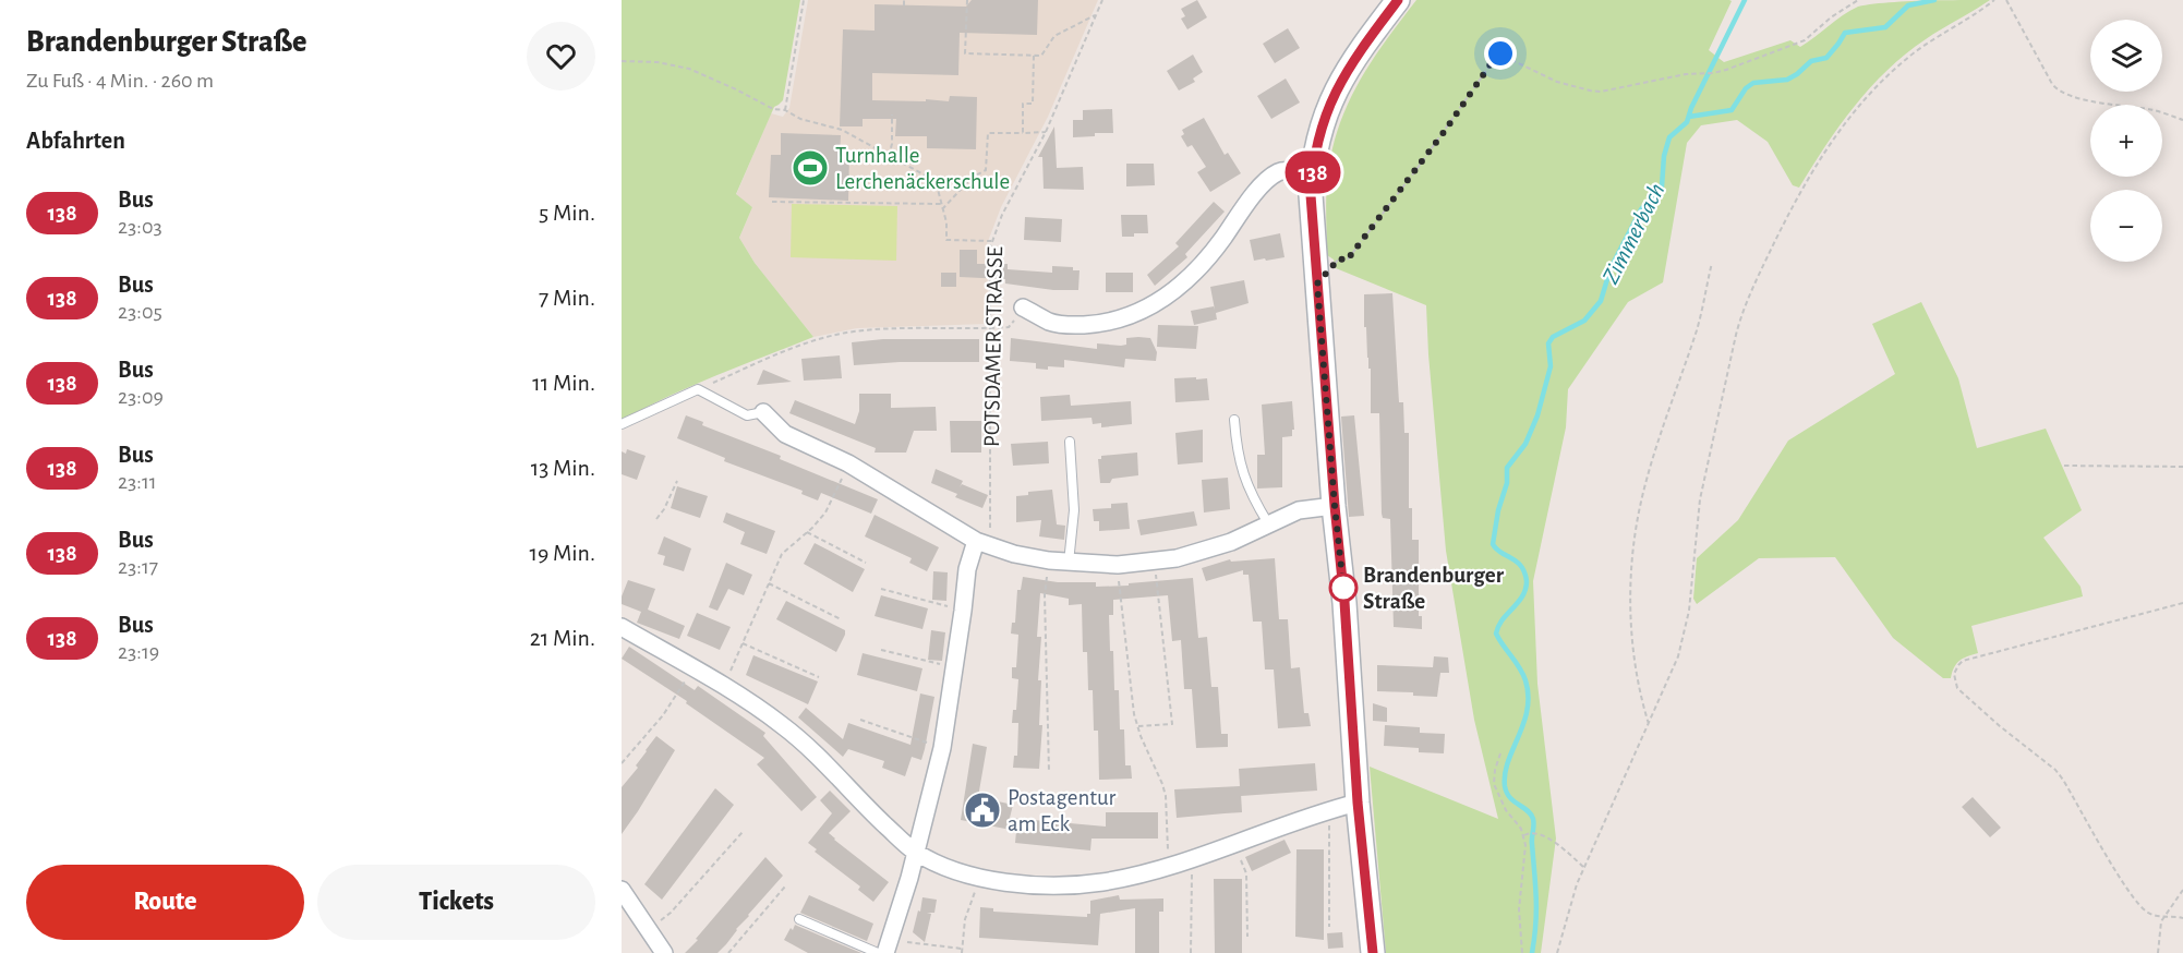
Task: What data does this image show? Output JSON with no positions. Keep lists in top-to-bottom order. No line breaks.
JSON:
{"streets":{"path":["POTSDAMER STRASSE"]},"water":["Zimmerbach"],"places":{"sports":["Turnhalle Lerchenäckerschule"],"other":["Brandenburger Straße"],"public building":["Postagentur am Eck"]},"lines":["bus line 138"],"page":{"heading":[["Brandenburger Straße","Zu Fuß · 4 Min. · 260 m"],"Abfahrten"],"on_map":"138","map_buttons":["+","−"],"list":[{"mark":"138","name":"Bus","note":"23:03","value":"5 Min."},{"mark":"138","name":"Bus","note":"23:05","value":"7 Min."},{"mark":"138","name":"Bus","note":"23:09","value":"11 Min."},{"mark":"138","name":"Bus","note":"23:11","value":"13 Min."},{"mark":"138","name":"Bus","note":"23:17","value":"19 Min."},{"mark":"138","name":"Bus","note":"23:19","value":"21 Min."}],"buttons":["Route","Tickets"]}}
